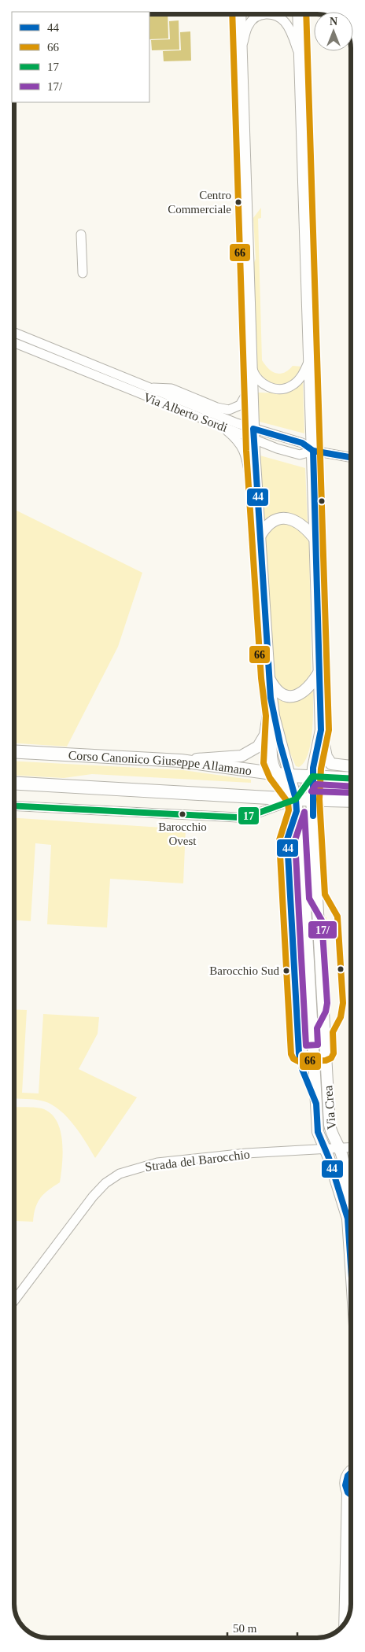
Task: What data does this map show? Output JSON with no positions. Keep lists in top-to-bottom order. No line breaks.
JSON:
{"streets":{"main road":["Corso Canonico Giuseppe Allamano"],"street":["Via Alberto Sordi","Via Crea","Strada del Barocchio"]},"crossings":[["Via Alberto Sordi","Via Crea"],["Corso Canonico Giuseppe Allamano","Via Crea"],["Via Crea","Strada del Barocchio"]],"places":["Centro Commerciale","Barocchio Ovest","Barocchio Sud"],"lines":["transit line 66","transit line 44","transit line 17","transit line 17/"],"legend":["44","66","17","17/"],"scale_bar":"50 m","north":"top"}
